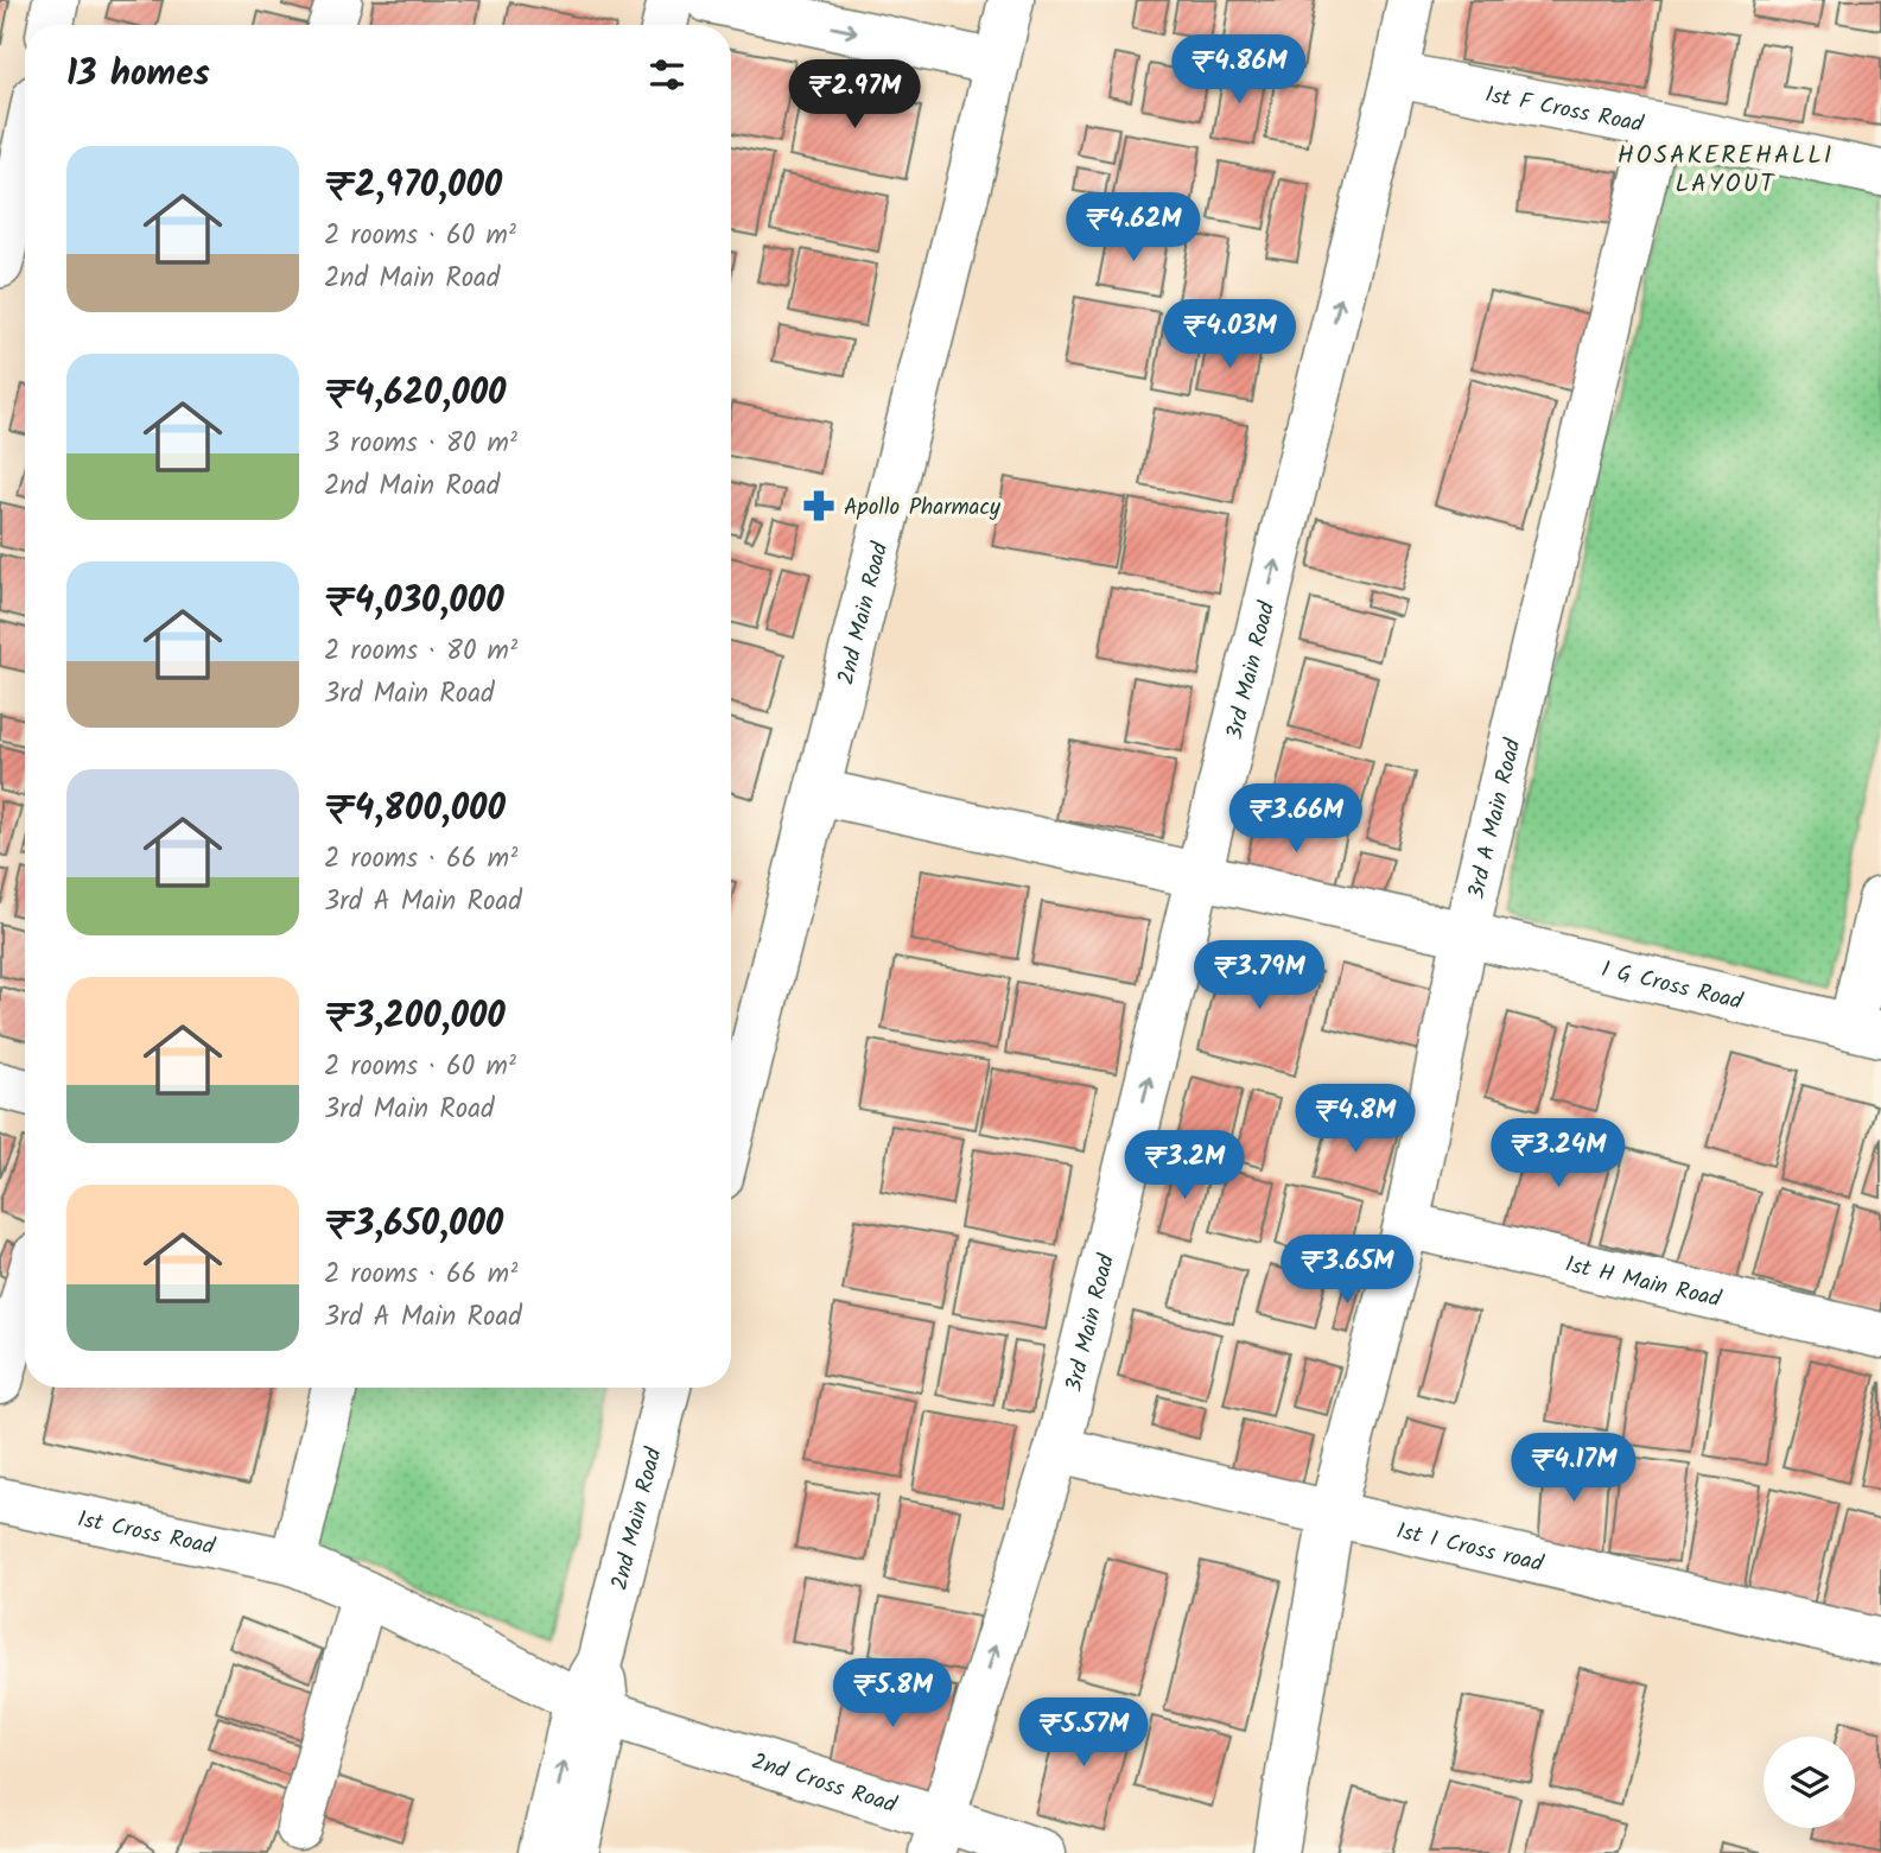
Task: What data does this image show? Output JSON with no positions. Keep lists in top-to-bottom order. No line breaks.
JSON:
{"streets":{"street":["1st F Cross Road","2nd Main Road","3rd Main Road","3rd A Main Road","1 G Cross Road","1st H Main Road","1st Cross Road","1st I Cross road","2nd Cross Road"]},"crossings":[["1st F Cross Road","3rd Main Road"],["1st F Cross Road","3rd A Main Road"],["2nd Main Road","1 G Cross Road"],["2nd Main Road","2nd Cross Road"],["3rd Main Road","1 G Cross Road"],["3rd Main Road","1st I Cross road"],["3rd Main Road","2nd Cross Road"],["3rd A Main Road","1 G Cross Road"],["3rd A Main Road","1st H Main Road"],["3rd A Main Road","1st I Cross road"],["1st Cross Road","2nd Cross Road"]],"one_way":["3rd Main Road"],"districts":["HOSAKEREHALLI LAYOUT"],"places":{"pharmacy":["Apollo Pharmacy"]},"page":{"heading":"13 homes","price":["₹4.86M","₹2.97M","₹4.62M","₹4.03M","₹3.66M","₹3.79M","₹4.8M","₹3.24M","₹3.2M","₹3.65M","₹4.17M","₹5.8M","₹5.57M"],"list":[{"name":"₹2,970,000","note":"2 rooms · 60 m² · 2nd Main Road"},{"name":"₹4,620,000","note":"3 rooms · 80 m² · 2nd Main Road"},{"name":"₹4,030,000","note":"2 rooms · 80 m² · 3rd Main Road"},{"name":"₹4,800,000","note":"2 rooms · 66 m² · 3rd A Main Road"},{"name":"₹3,200,000","note":"2 rooms · 60 m² · 3rd Main Road"},{"name":"₹3,650,000","note":"2 rooms · 66 m² · 3rd A Main Road"}]}}
